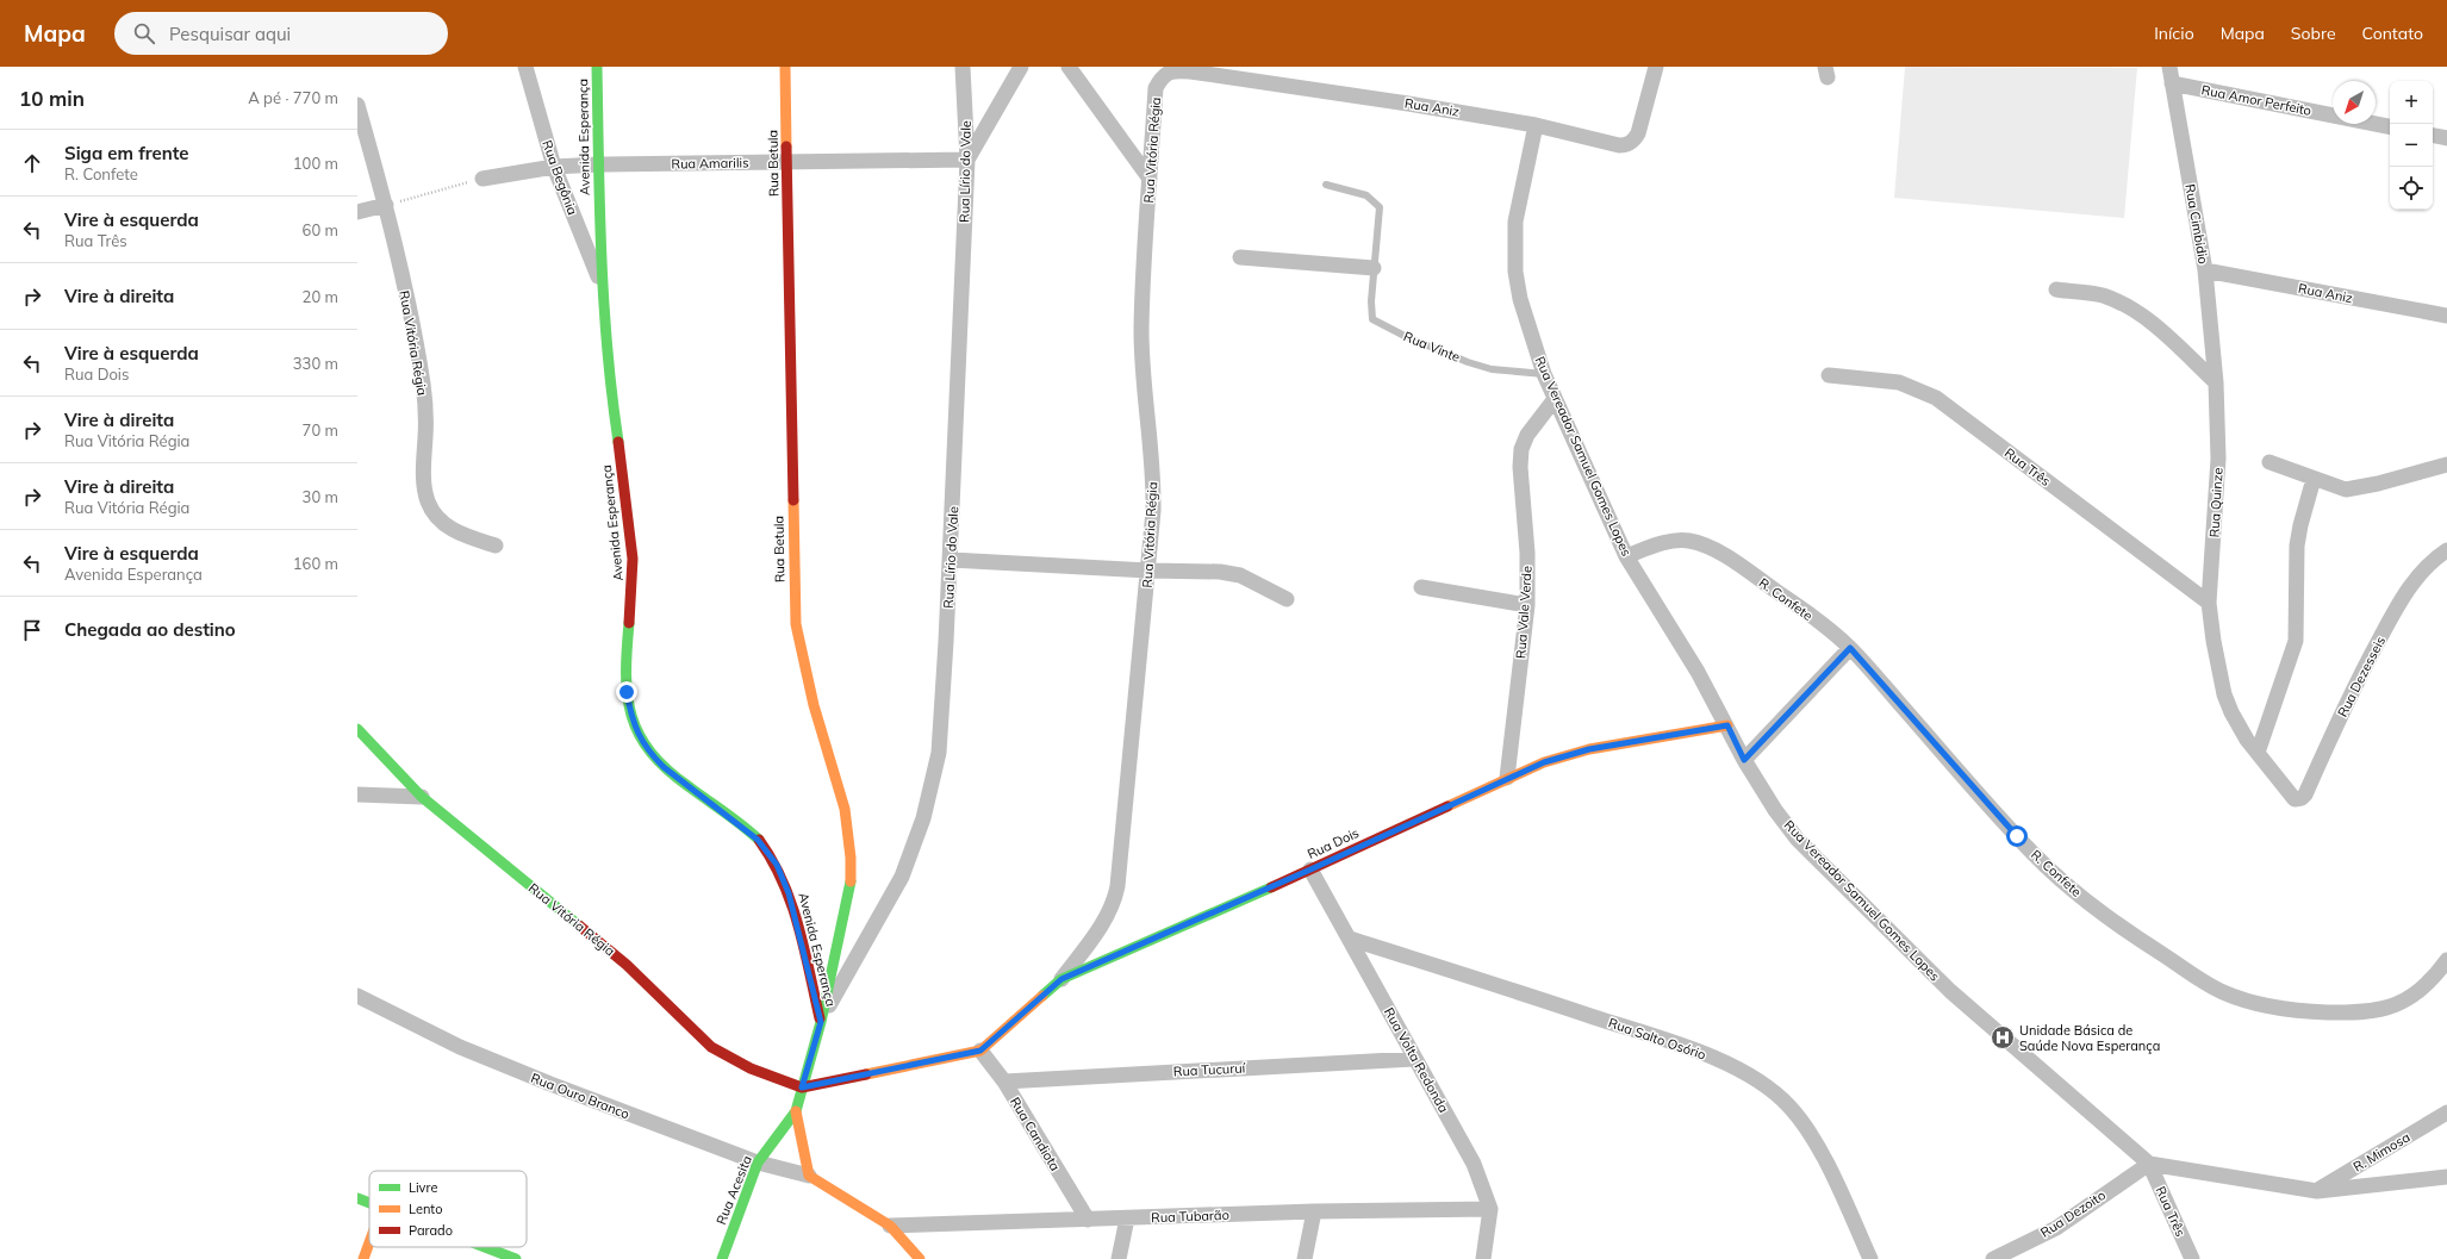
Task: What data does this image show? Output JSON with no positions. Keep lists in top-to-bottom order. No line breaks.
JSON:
{"streets":{"street":["Rua Amor Perfeito","Rua Aniz","Avenida Esperança","Rua Vitória Régia","Rua Amarilis","Rua Betula","Rua Lírio do Vale","Rua Begônia","Rua Cimbidio","Rua Vereador Samuel Gomes Lopes","Rua Três","Rua Quinze","R. Confete","Rua Vale Verde","Rua Dezesseis","Rua Dois","Rua Salto Osório","Rua Volta Redonda","Rua Tucuruí","Rua Ouro Branco","Rua Candiota","R. Mimosa","Rua Acesita","Rua Dezoito","Rua Tubarão"],"lane":["Rua Vinte"]},"crossings":[["Rua Amor Perfeito","Rua Cimbidio"],["Rua Aniz","Rua Vitória Régia"],["Rua Aniz","Rua Cimbidio"],["Rua Aniz","Rua Vereador Samuel Gomes Lopes"],["Avenida Esperança","Rua Amarilis"],["Avenida Esperança","Rua Betula"],["Avenida Esperança","Rua Lírio do Vale"],["Avenida Esperança","Rua Begônia"],["Rua Vitória Régia","Rua Dois"],["Rua Amarilis","Rua Betula"],["Rua Amarilis","Rua Lírio do Vale"],["Rua Amarilis","Rua Begônia"],["Rua Betula","Rua Lírio do Vale"],["Rua Cimbidio","Rua Quinze"],["Rua Vinte","Rua Vereador Samuel Gomes Lopes"],["Rua Vereador Samuel Gomes Lopes","Rua Três"],["Rua Vereador Samuel Gomes Lopes","R. Confete"],["Rua Vereador Samuel Gomes Lopes","Rua Vale Verde"],["Rua Vereador Samuel Gomes Lopes","Rua Dois"],["Rua Vereador Samuel Gomes Lopes","Rua Dezoito"],["Rua Três","Rua Quinze"],["Rua Três","Rua Dezoito"],["Rua Quinze","Rua Dezesseis"],["Rua Vale Verde","Rua Dois"],["Rua Dois","Rua Volta Redonda"],["Rua Dois","Rua Candiota"],["Rua Salto Osório","Rua Volta Redonda"],["Rua Volta Redonda","Rua Tucuruí"],["Rua Volta Redonda","Rua Tubarão"],["Rua Tucuruí","Rua Candiota"],["Rua Ouro Branco","Rua Acesita"],["Rua Ouro Branco","Rua Tubarão"],["Rua Candiota","Rua Tubarão"]],"places":{"hospital":["Unidade Básica de Saúde Nova Esperança"]},"legend":["Livre","Lento","Parado"],"north":"bottom left","page":{"header":"Mapa","search":"Pesquisar aqui","nav":["Início","Mapa","Sobre","Contato"],"heading":["10 min","A pé · 770 m"],"map_buttons":["+","−"],"list":[["Siga em frente","R. Confete","100 m"],["Vire à esquerda","Rua Três","60 m"],["Vire à direita","20 m"],["Vire à esquerda","Rua Dois","330 m"],["Vire à direita","Rua Vitória Régia","70 m"],["Vire à direita","Rua Vitória Régia","30 m"],["Vire à esquerda","Avenida Esperança","160 m"],"Chegada ao destino"]}}
